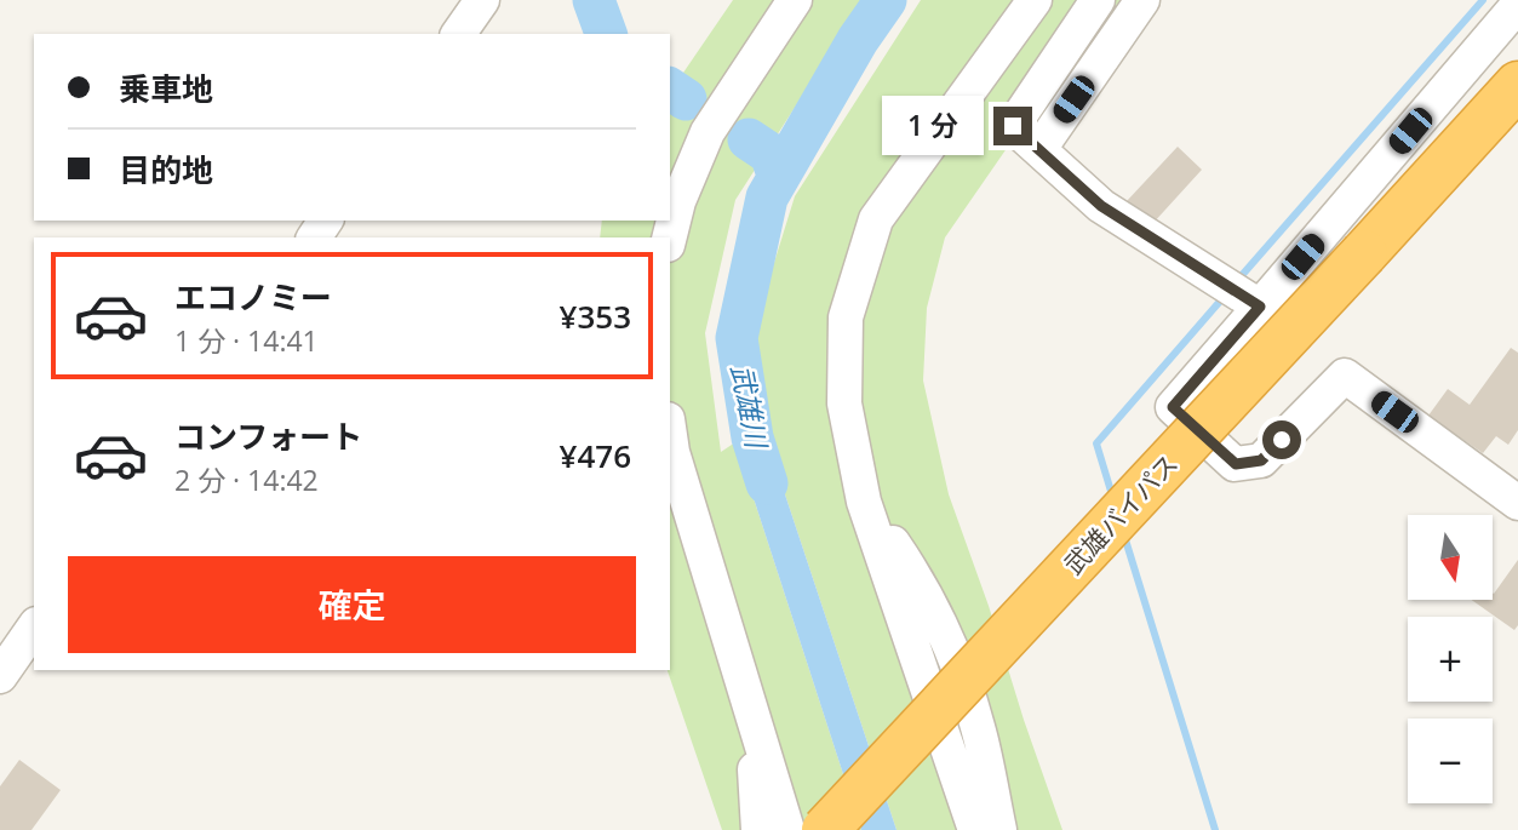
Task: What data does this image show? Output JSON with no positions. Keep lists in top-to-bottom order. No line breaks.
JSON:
{"streets":{"highway":["武雄バイパス"]},"water":["武雄川"],"north":"bottom","page":{"banner":["乗車地","目的地"],"bubble":"1 分","list":[{"name":"エコノミー","note":"1 分 · 14:41","value":"¥353"},{"name":"コンフォート","note":"2 分 · 14:42","value":"¥476"}],"map_buttons":["+","−"],"buttons":"確定"}}
